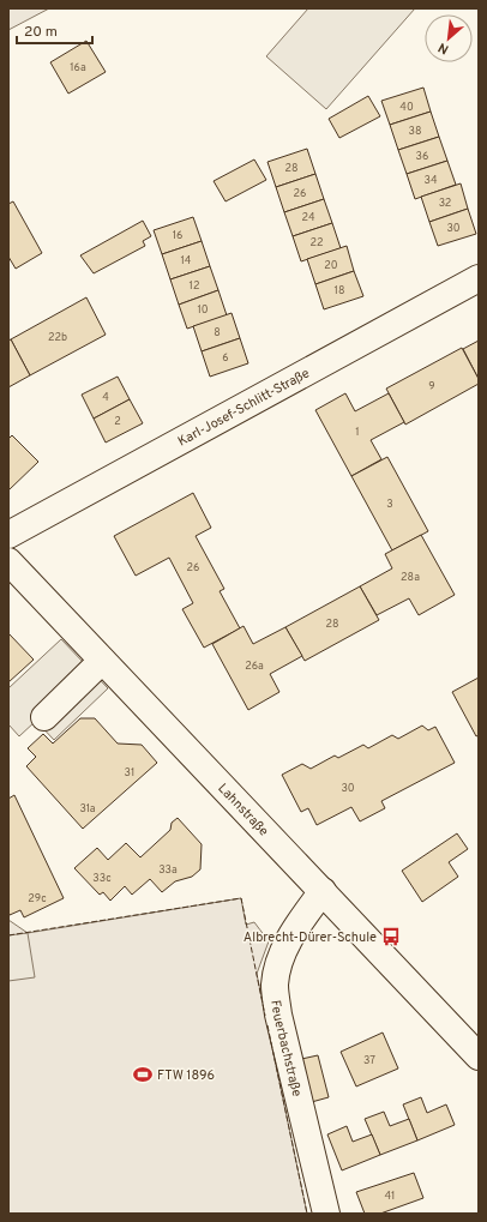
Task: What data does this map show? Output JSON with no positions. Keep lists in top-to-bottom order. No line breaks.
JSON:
{"streets":{"street":["Karl-Josef-Schlitt-Straße","Lahnstraße","Feuerbachstraße"]},"crossings":[["Lahnstraße","Feuerbachstraße"]],"places":{"bus stop":["Albrecht-Dürer-Schule"],"sports":["FTW 1896"]},"house_numbers":["16a","40","38","36","28","34","26","32","24","30","16","22","14","20","12","18","10","8","22b","6","9","4","2","1","3","26","28a","28","26a","31","30","31a","33a","33c","29c","37","41"],"scale_bar":"20 m","north":"bottom left"}
